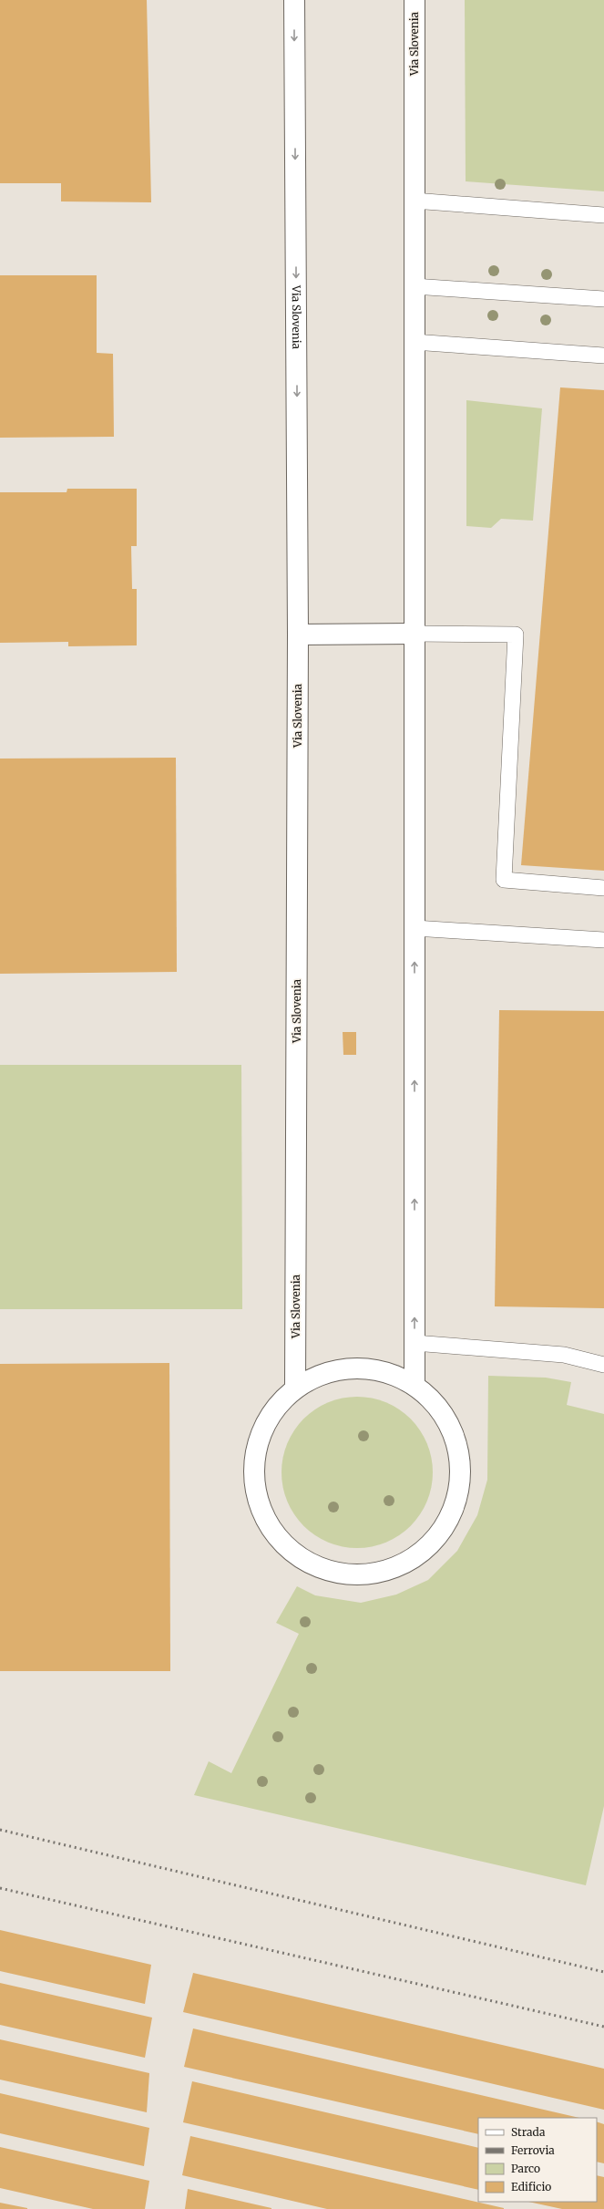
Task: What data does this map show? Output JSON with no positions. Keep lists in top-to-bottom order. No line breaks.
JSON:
{"streets":{"street":["Via Slovenia"]},"legend":["Strada","Ferrovia","Parco","Edificio"]}
